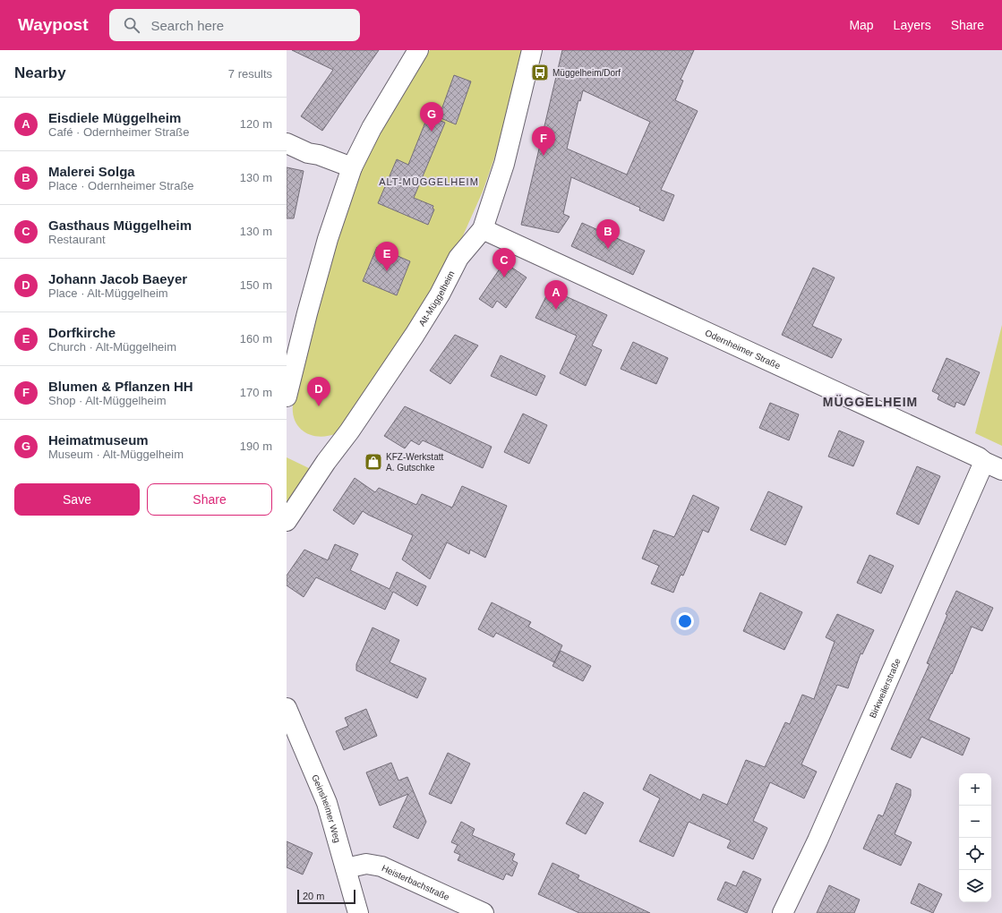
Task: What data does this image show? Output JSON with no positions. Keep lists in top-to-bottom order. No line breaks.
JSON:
{"streets":{"street":["Alt-Müggelheim","Odernheimer Straße","Birkweilerstraße","Geinsheimer Weg","Heisterbachstraße"]},"crossings":[["Alt-Müggelheim","Odernheimer Straße"],["Odernheimer Straße","Birkweilerstraße"],["Geinsheimer Weg","Heisterbachstraße"]],"districts":["ALT-MÜGGELHEIM","MÜGGELHEIM"],"places":{"bus stop":["Müggelheim/Dorf"],"shop":["KFZ-Werkstatt A. Gutschke"]},"scale_bar":"20 m","page":{"header":"Waypost","search":"Search here","nav":["Map","Layers","Share"],"heading":["Nearby","7 results"],"list":[{"mark":"A","name":"Eisdiele Müggelheim","note":"Café · Odernheimer Straße","value":"120 m"},{"mark":"B","name":"Malerei Solga","note":"Place · Odernheimer Straße","value":"130 m"},{"mark":"C","name":"Gasthaus Müggelheim","note":"Restaurant","value":"130 m"},{"mark":"D","name":"Johann Jacob Baeyer","note":"Place · Alt-Müggelheim","value":"150 m"},{"mark":"E","name":"Dorfkirche","note":"Church · Alt-Müggelheim","value":"160 m"},{"mark":"F","name":"Blumen & Pflanzen HH","note":"Shop · Alt-Müggelheim","value":"170 m"},{"mark":"G","name":"Heimatmuseum","note":"Museum · Alt-Müggelheim","value":"190 m"}],"pins":["G","F","B","E","C","A","D"],"buttons":["Save","Share"],"map_buttons":["+","−"],"scale":"20 m"}}
